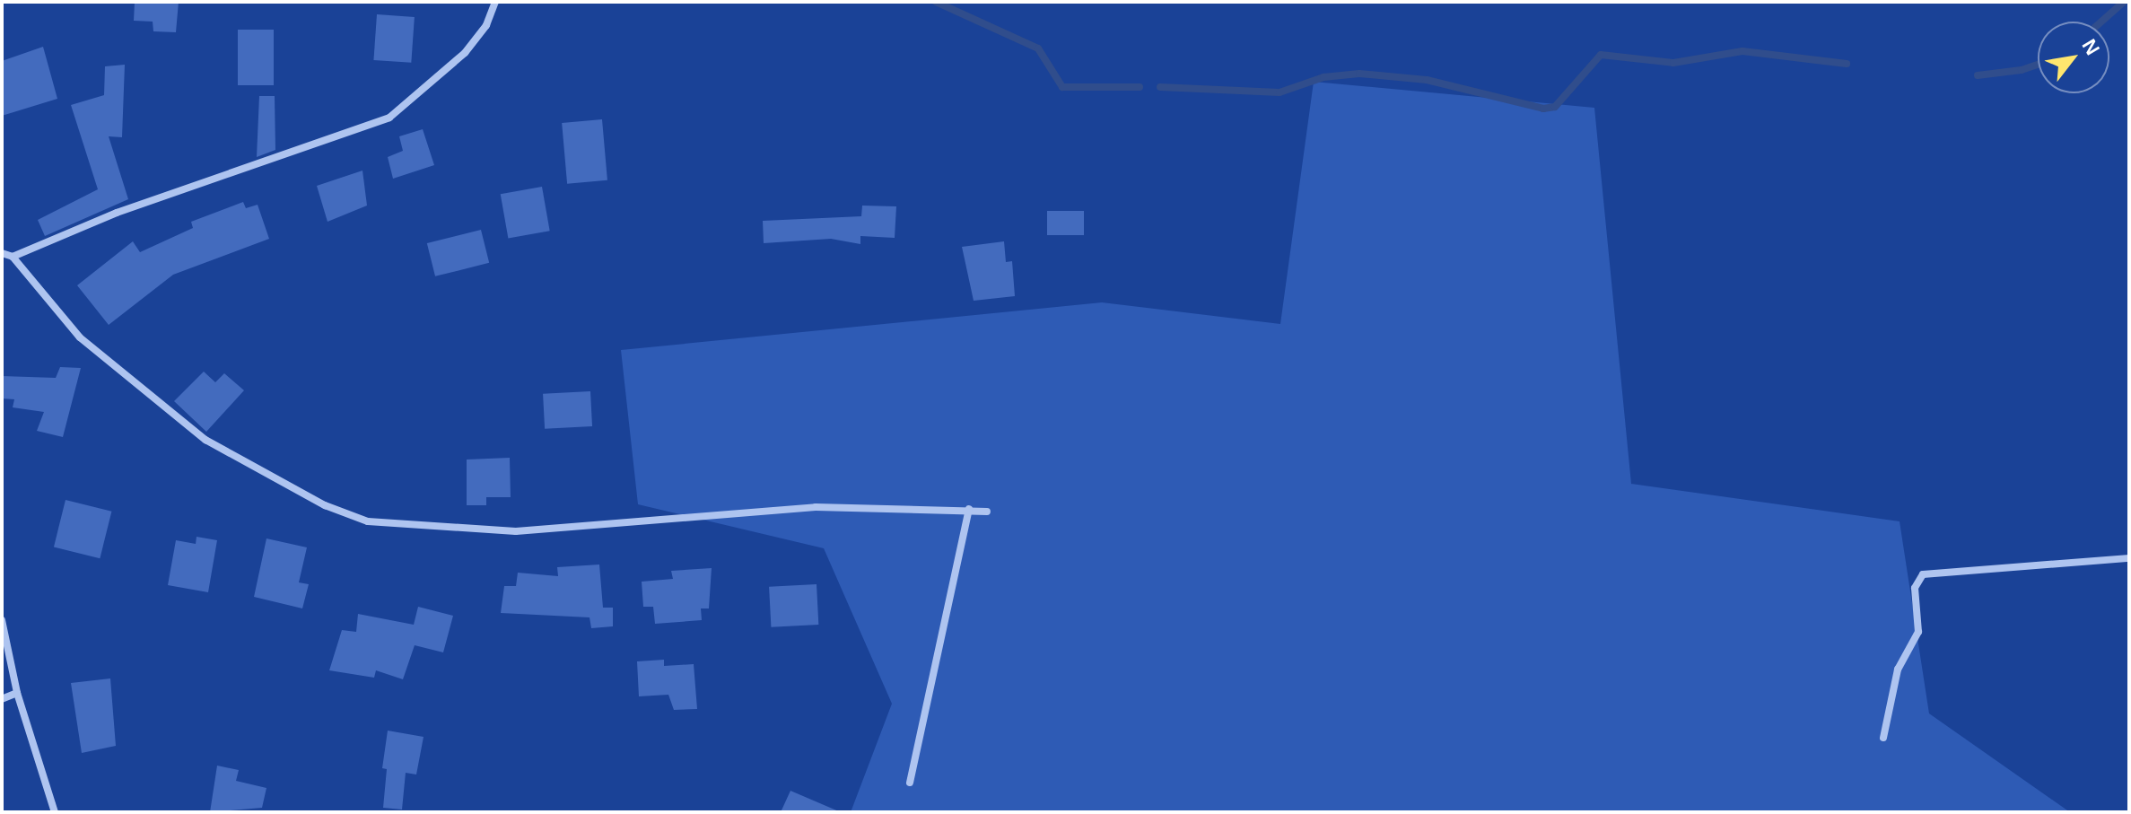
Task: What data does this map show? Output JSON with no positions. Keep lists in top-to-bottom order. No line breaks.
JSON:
{"north":"top right"}
